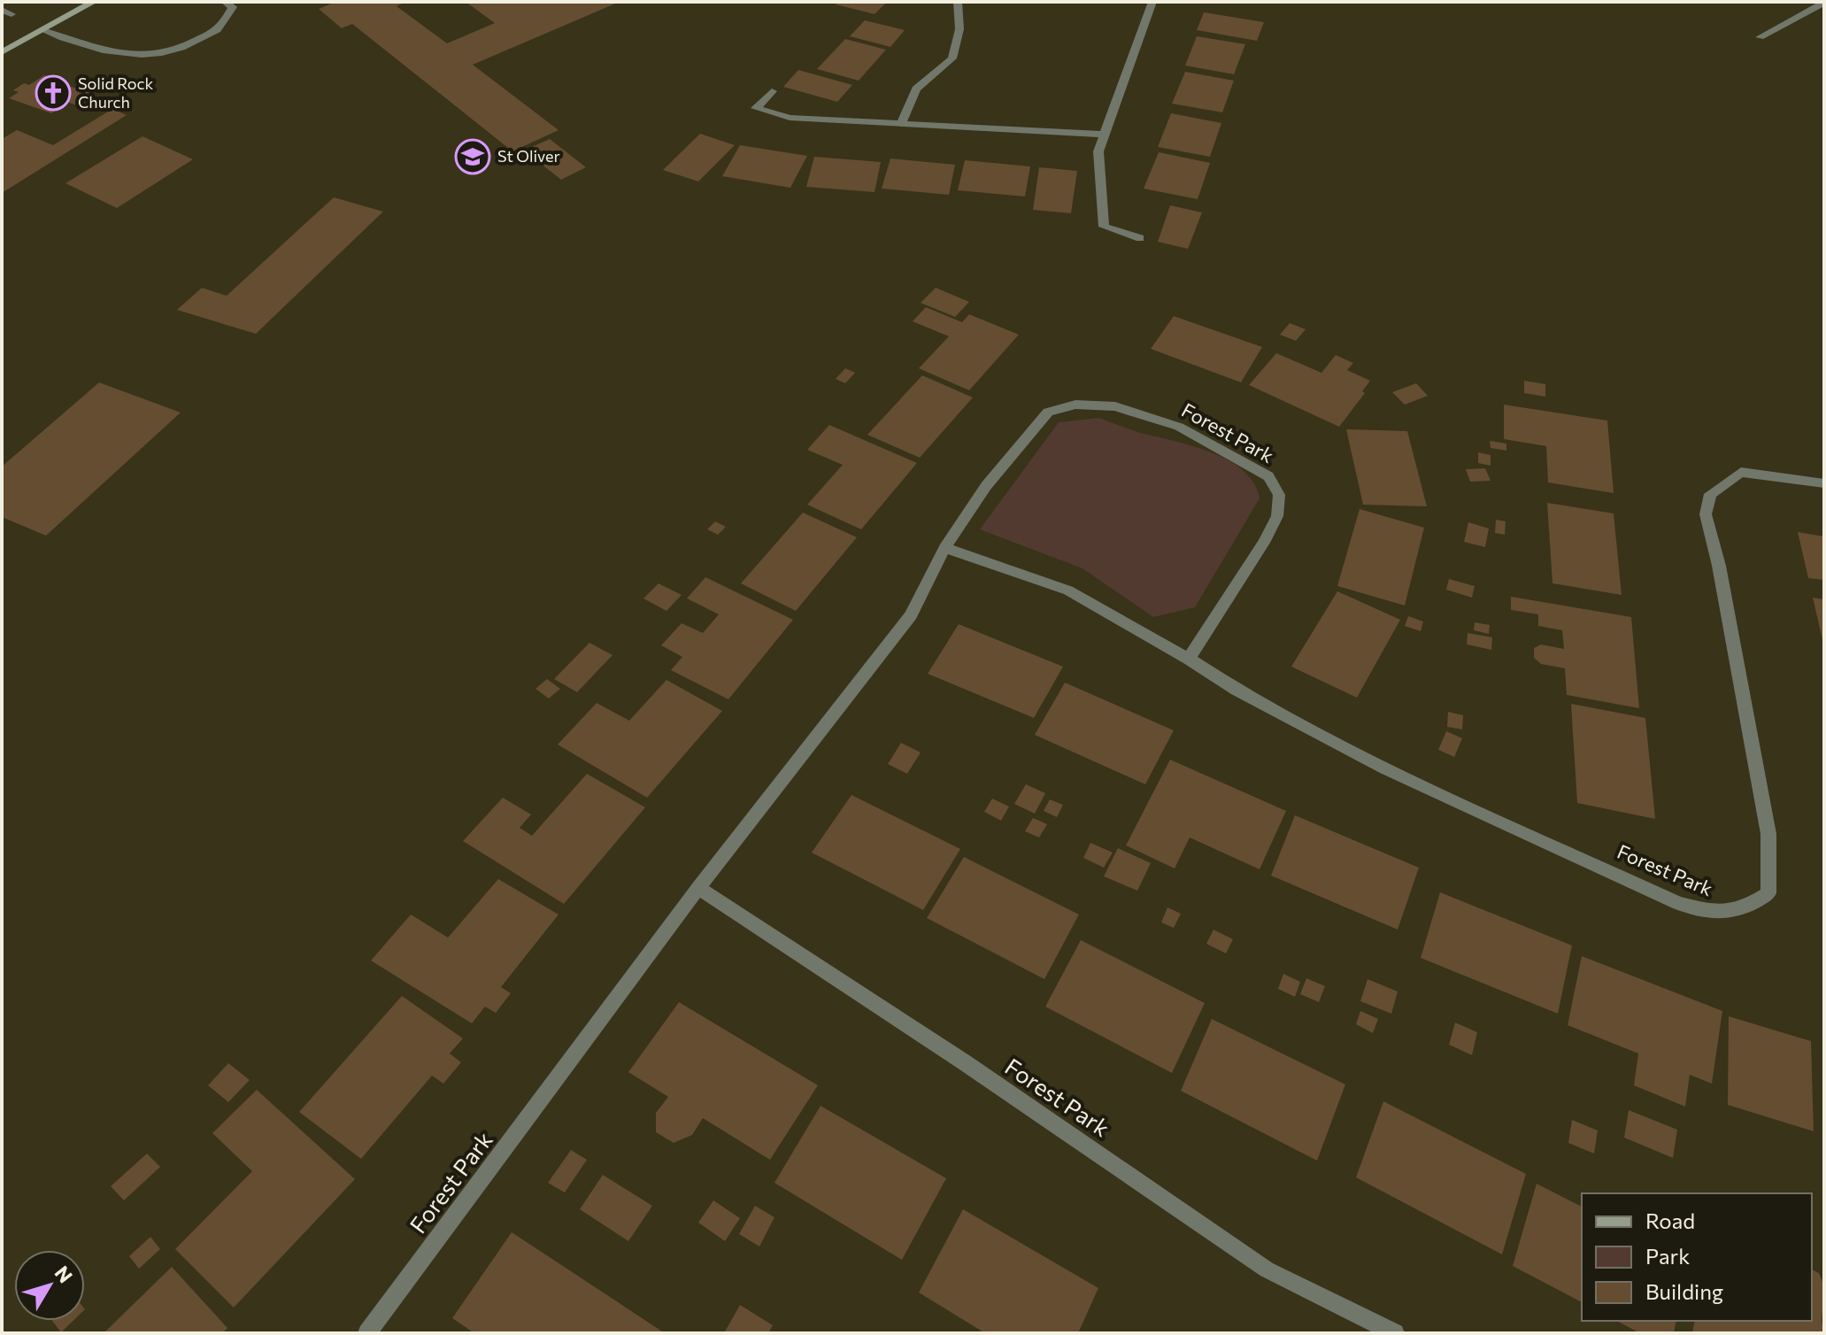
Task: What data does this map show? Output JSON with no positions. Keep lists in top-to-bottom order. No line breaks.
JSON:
{"streets":{"street":["Forest Park"]},"places":{"church":["Solid Rock Church"],"school or university":["St Oliver"]},"legend":["Road","Park","Building"],"north":"top right"}
